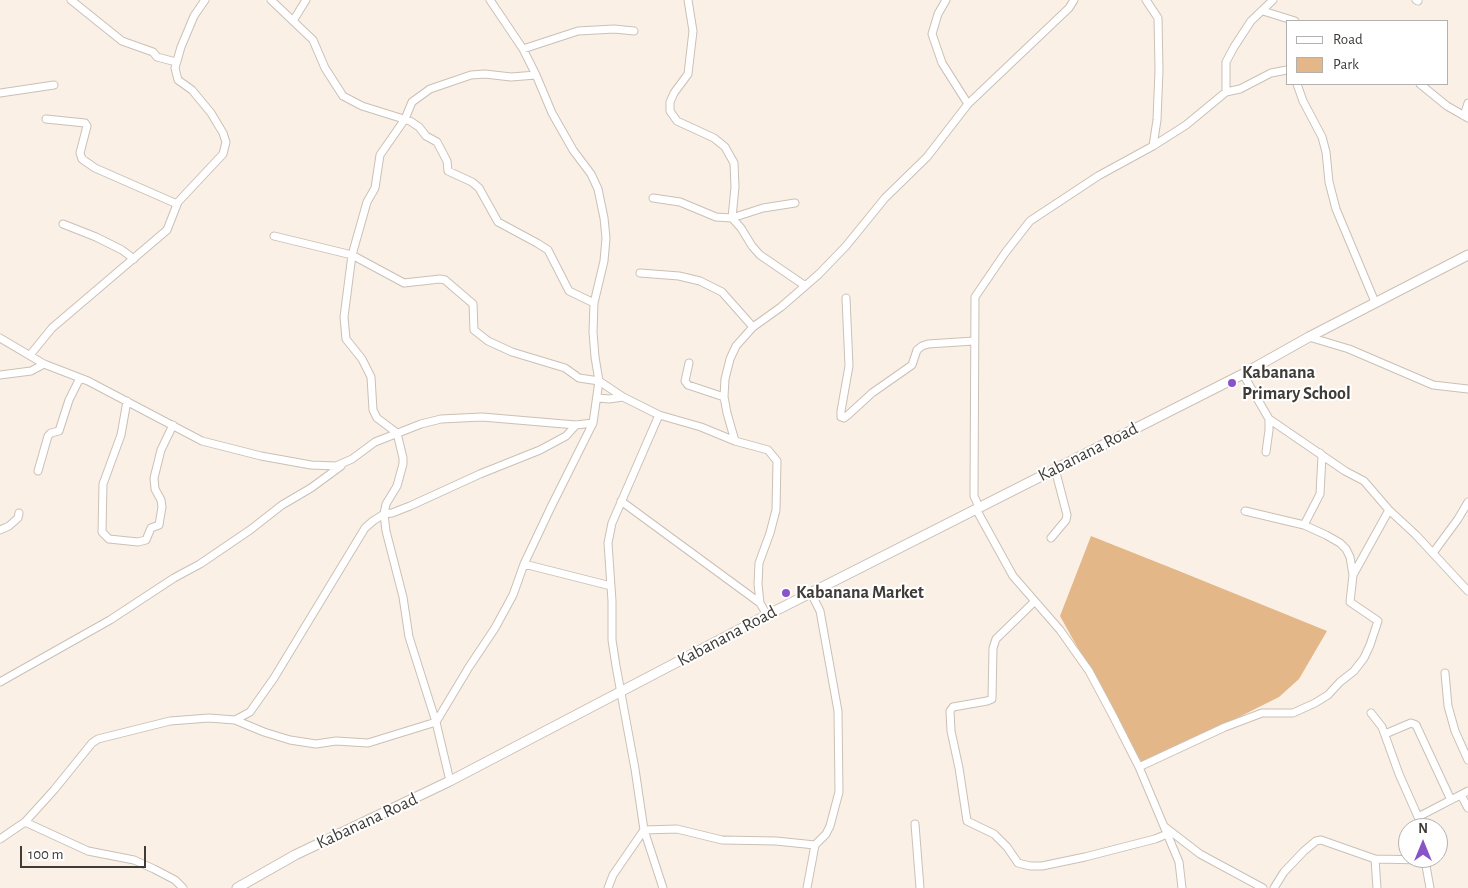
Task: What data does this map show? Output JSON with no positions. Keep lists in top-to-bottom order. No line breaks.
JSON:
{"streets":{"street":["Kabanana Road"]},"places":["Kabanana Primary School","Kabanana Market"],"legend":["Road","Park"],"scale_bar":"100 m","north":"top"}
